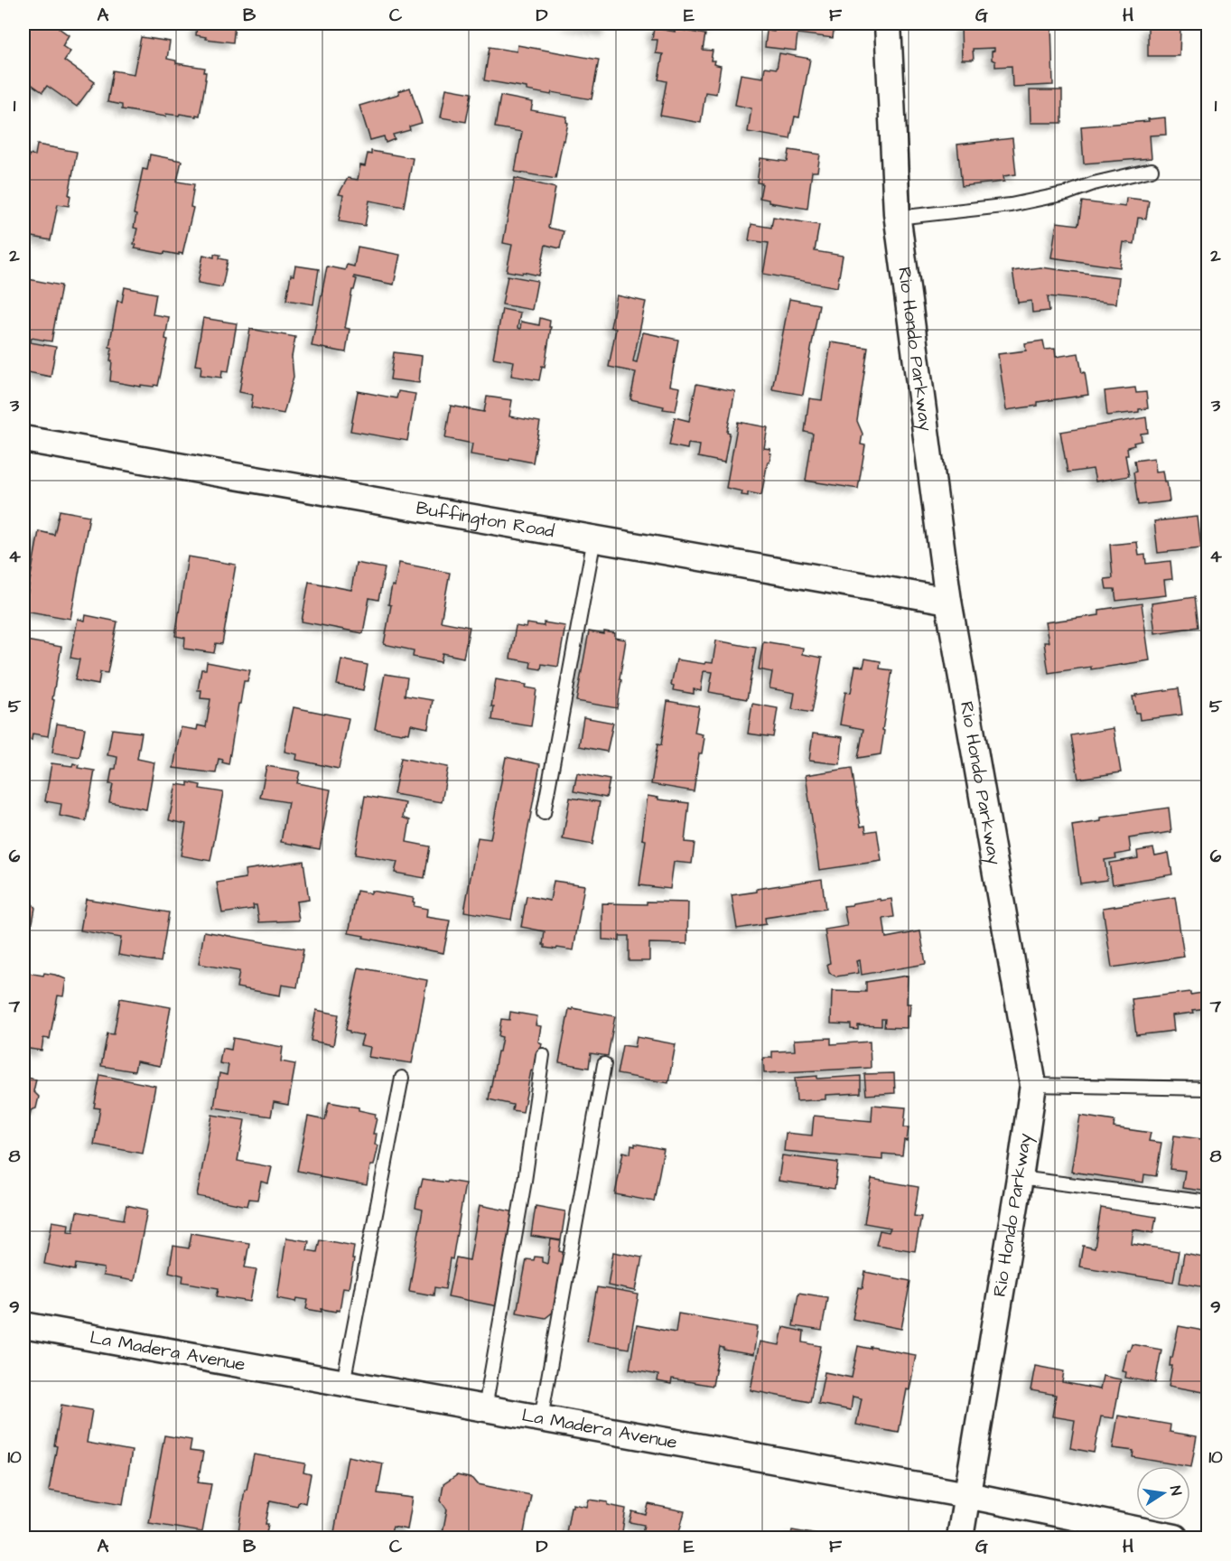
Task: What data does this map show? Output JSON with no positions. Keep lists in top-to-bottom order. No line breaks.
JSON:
{"streets":{"street":["Rio Hondo Parkway","Buffington Road","La Madera Avenue"]},"crossings":[["Rio Hondo Parkway","Buffington Road"],["Rio Hondo Parkway","La Madera Avenue"]],"north":"right","grid":{"columns":["A","B","C","D","E","F","G","H"],"rows":["1","2","3","4","5","6","7","8","9","10"]}}
